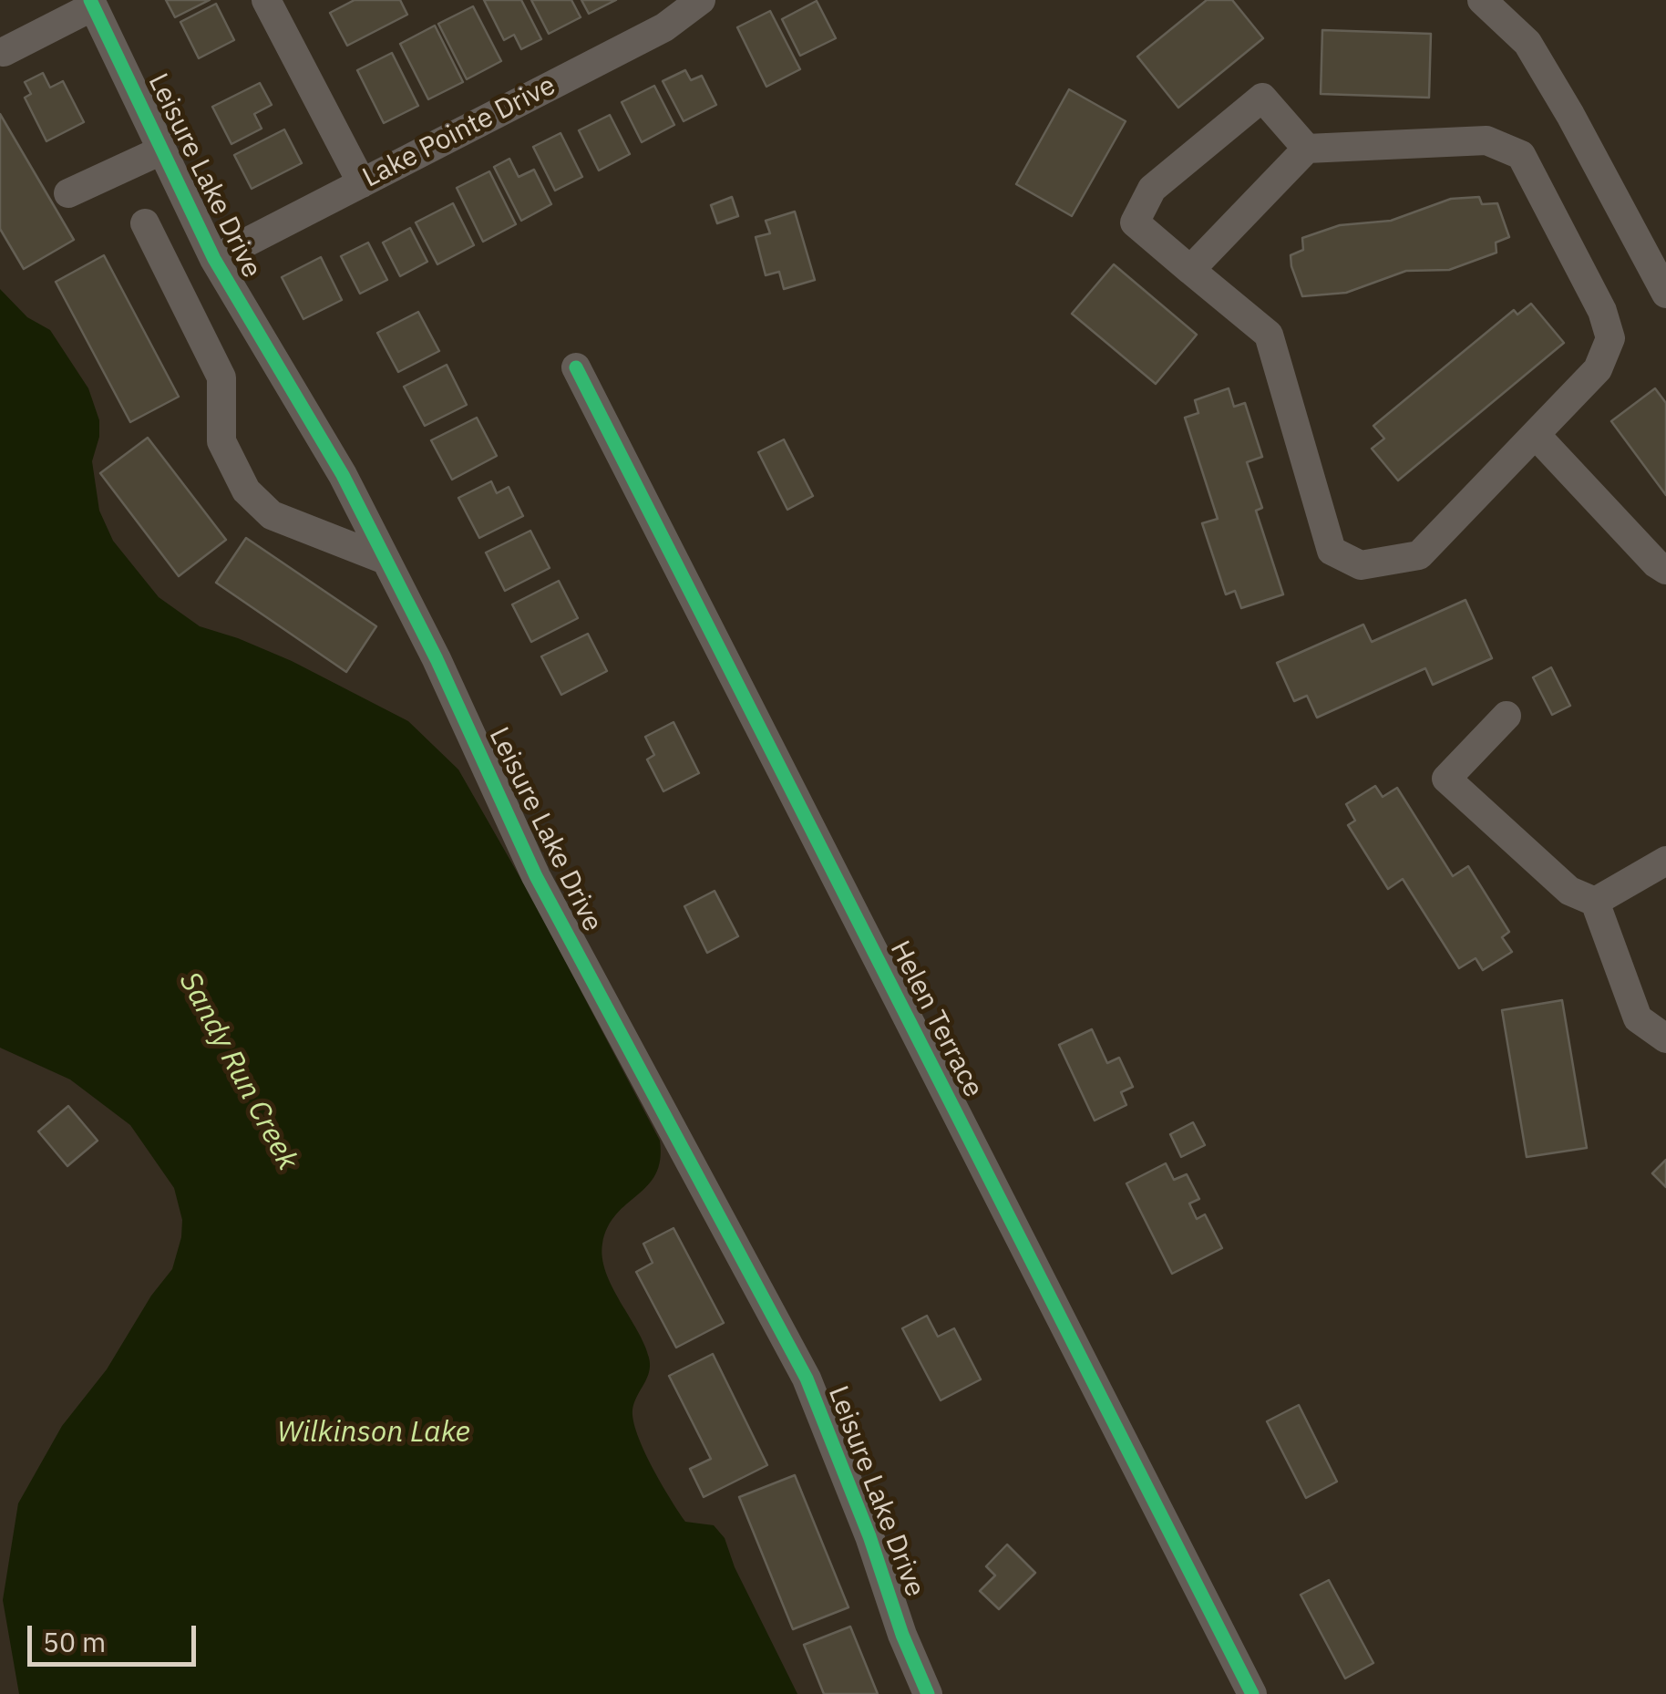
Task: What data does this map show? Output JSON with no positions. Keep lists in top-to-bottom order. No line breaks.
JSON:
{"streets":{"street":["Lake Pointe Drive","Leisure Lake Drive","Helen Terrace"]},"crossings":[["Lake Pointe Drive","Leisure Lake Drive"]],"water":["Sandy Run Creek","Wilkinson Lake"],"scale_bar":"50 m"}
